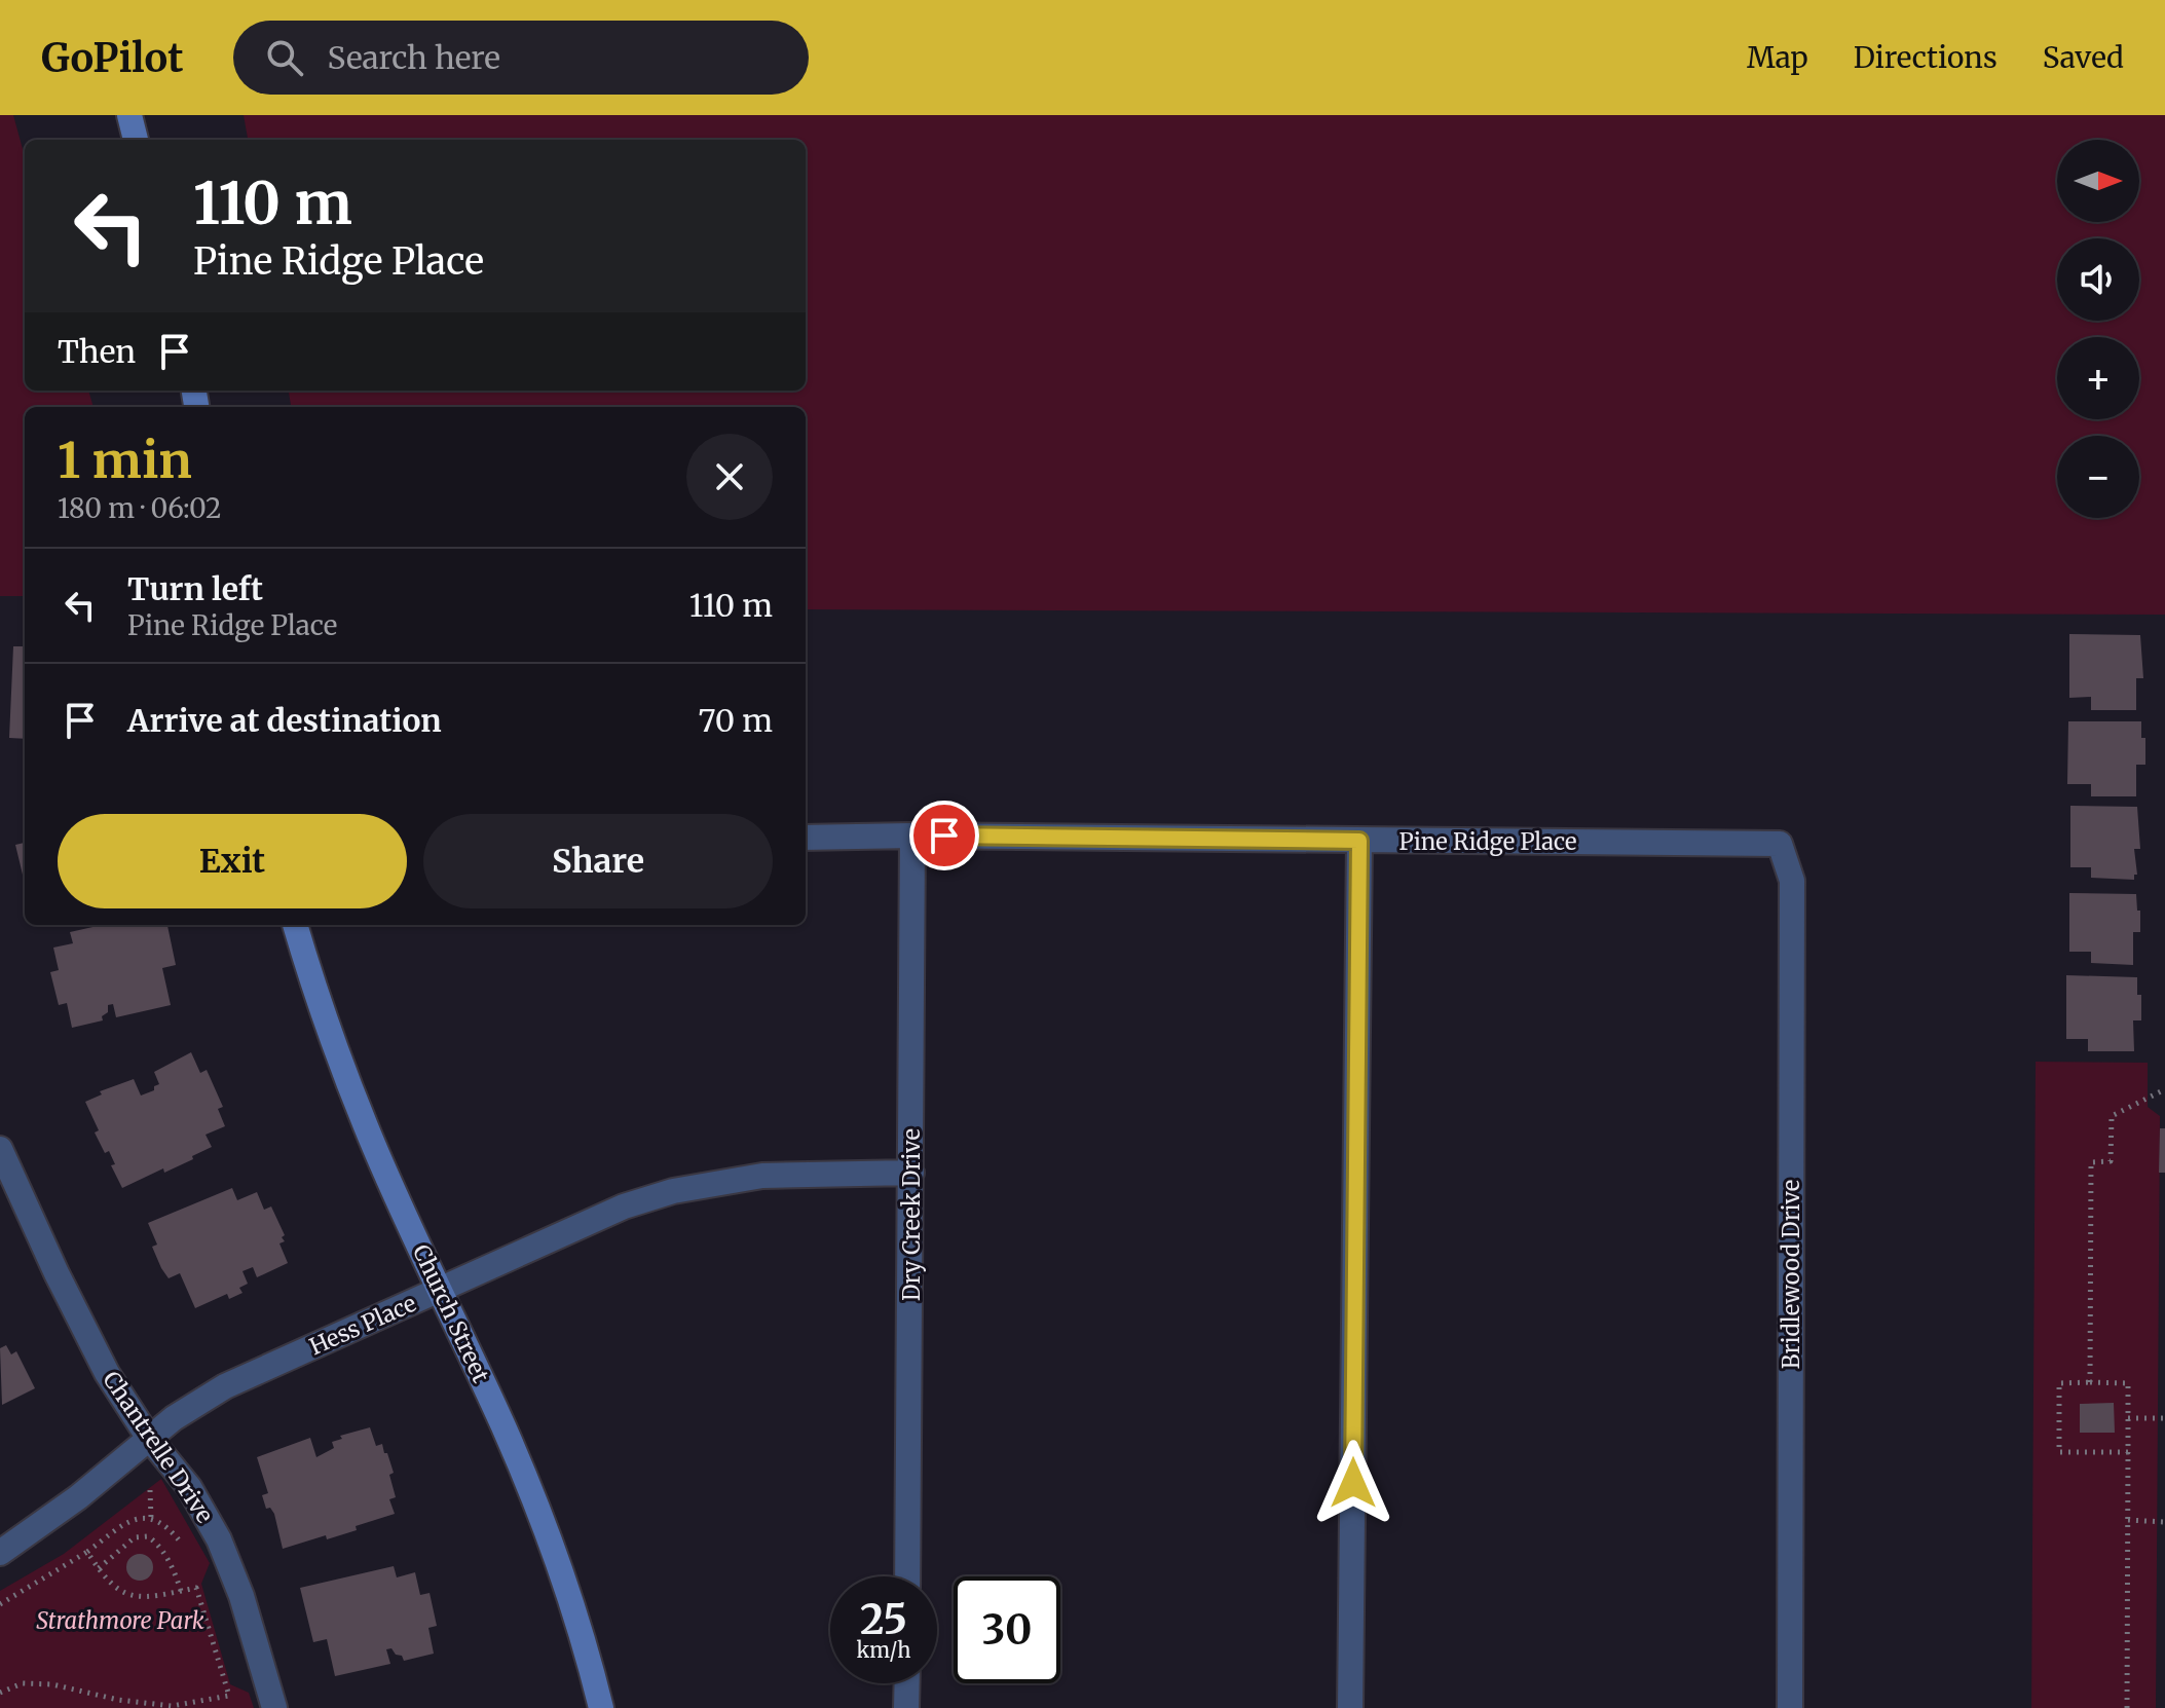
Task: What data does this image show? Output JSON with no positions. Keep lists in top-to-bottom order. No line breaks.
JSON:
{"streets":{"main road":["Church Street"],"street":["Pine Ridge Place","Dry Creek Drive","Bridlewood Drive","Hess Place","Chantrelle Drive"]},"crossings":[["Pine Ridge Place","Dry Creek Drive"],["Pine Ridge Place","Bridlewood Drive"],["Dry Creek Drive","Hess Place"],["Church Street","Hess Place"],["Hess Place","Chantrelle Drive"]],"parks":["Strathmore Park"],"north":"right","page":{"header":"GoPilot","search":"Search here","nav":["Map","Directions","Saved"],"map_buttons":["+","−"],"turn":["110 m","Pine Ridge Place"],"then":"Then","heading":["1 min","180 m · 06:02"],"list":[{"name":"Turn left","note":"Pine Ridge Place","value":"110 m"},{"name":"Arrive at destination","value":"70 m"}],"buttons":["Exit","Share"],"speed":"25 km/h","limit":"30"}}
